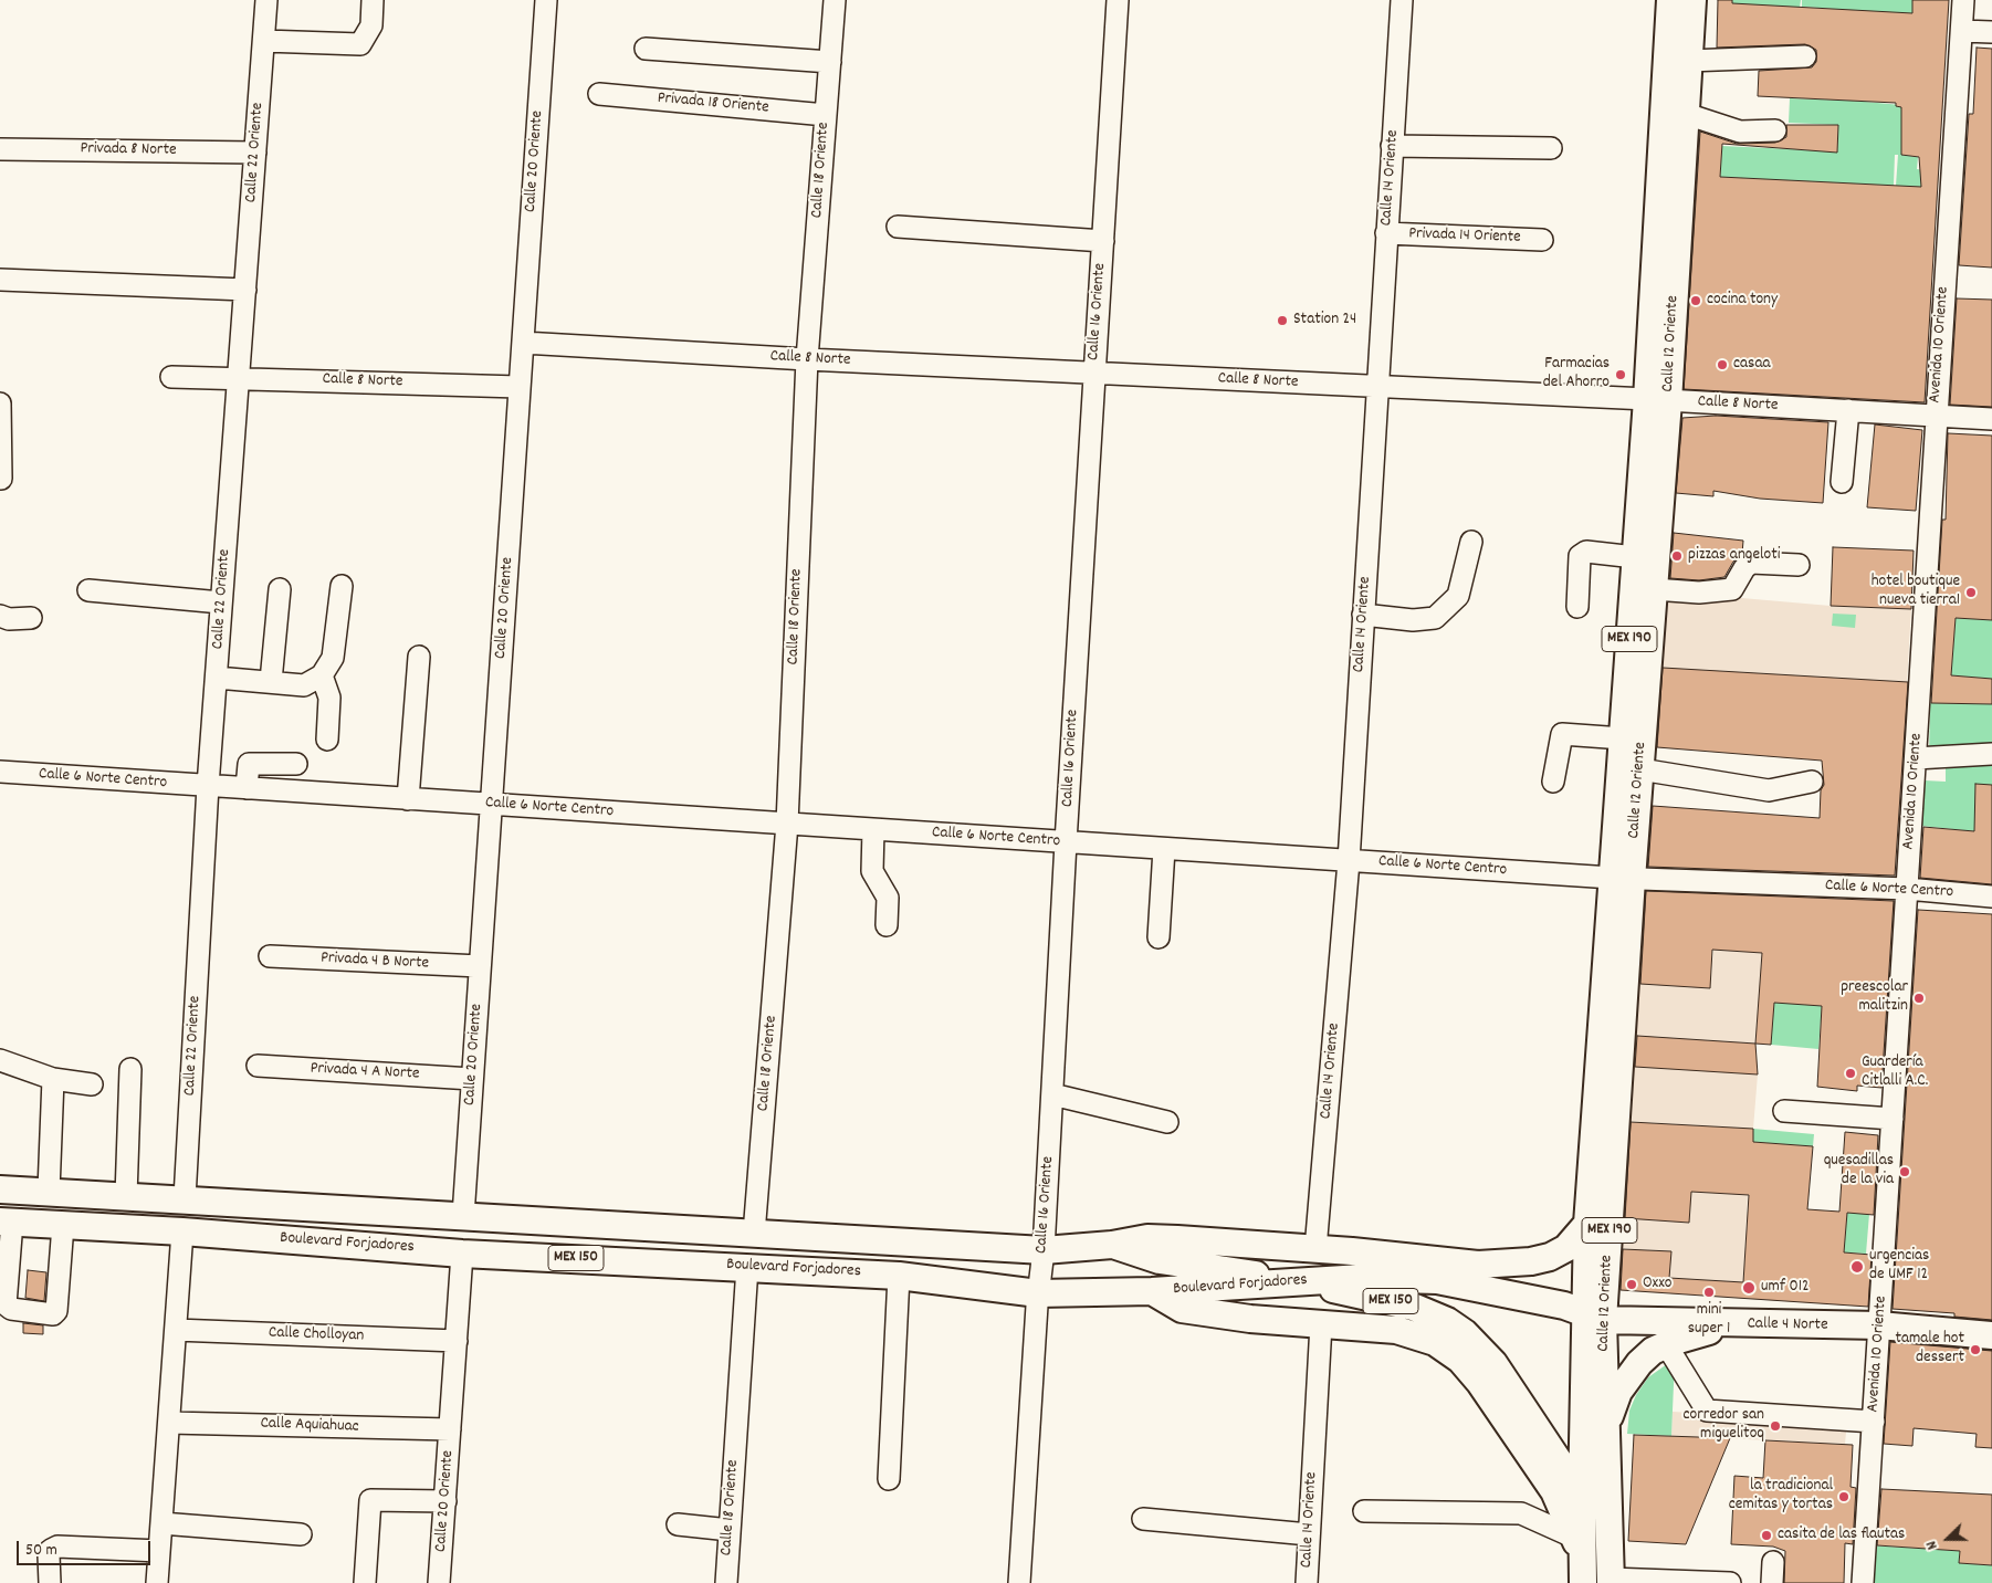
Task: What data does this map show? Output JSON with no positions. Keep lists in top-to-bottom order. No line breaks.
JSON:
{"streets":{"main road":["Calle 12 Oriente","MEX 190","Boulevard Forjadores","MEX 150","Calle 4 Norte"],"street":["Privada 18 Oriente","Privada 8 Norte","Calle 22 Oriente","Calle 20 Oriente","Calle 18 Oriente","Calle 14 Oriente","Privada 14 Oriente","Calle 16 Oriente","Avenida 10 Oriente","Calle 8 Norte","Calle 6 Norte Centro","Privada 4 B Norte","Privada 4 A Norte","Calle Cholloyan","Calle Aquiahuac"]},"crossings":[["Privada 18 Oriente","Calle 18 Oriente"],["Privada 8 Norte","Calle 22 Oriente"],["Calle 22 Oriente","Calle 8 Norte"],["Calle 22 Oriente","Calle 6 Norte Centro"],["Calle 22 Oriente","Boulevard Forjadores"],["Calle 20 Oriente","Calle 8 Norte"],["Calle 20 Oriente","Calle 6 Norte Centro"],["Calle 20 Oriente","Privada 4 B Norte"],["Calle 20 Oriente","Privada 4 A Norte"],["Calle 20 Oriente","Boulevard Forjadores"],["Calle 20 Oriente","Calle Cholloyan"],["Calle 20 Oriente","Calle Aquiahuac"],["Calle 18 Oriente","Calle 8 Norte"],["Calle 18 Oriente","Calle 6 Norte Centro"],["Calle 18 Oriente","Boulevard Forjadores"],["Calle 14 Oriente","Privada 14 Oriente"],["Calle 14 Oriente","Calle 8 Norte"],["Calle 14 Oriente","Calle 6 Norte Centro"],["Calle 14 Oriente","Boulevard Forjadores"],["Calle 14 Oriente","MEX 150"],["Calle 16 Oriente","Calle 8 Norte"],["Calle 16 Oriente","Calle 6 Norte Centro"],["Calle 16 Oriente","Boulevard Forjadores"],["Calle 12 Oriente","Calle 8 Norte"],["Calle 12 Oriente","Calle 6 Norte Centro"],["Calle 12 Oriente","Boulevard Forjadores"],["Calle 12 Oriente","MEX 150"],["Calle 12 Oriente","Calle 4 Norte"],["Avenida 10 Oriente","Calle 8 Norte"],["Avenida 10 Oriente","Calle 6 Norte Centro"],["Avenida 10 Oriente","Calle 4 Norte"],["Boulevard Forjadores","MEX 150"],["Boulevard Forjadores","Calle 4 Norte"]],"places":["cocina tony","Station 24","casaa","Farmacias del Ahorro","pizzas angeloti","hotel boutique nueva tierra1","preescolar malitzin","Guardería Citlalli A.C.","quesadillas de la via","urgencias de UMF 12","Oxxo","umf 012","mini super 1","tamale hot dessert","corredor san miguelitoq","la tradicional cemitas y tortas","casita de las flautas"],"scale_bar":"50 m","north":"left"}
